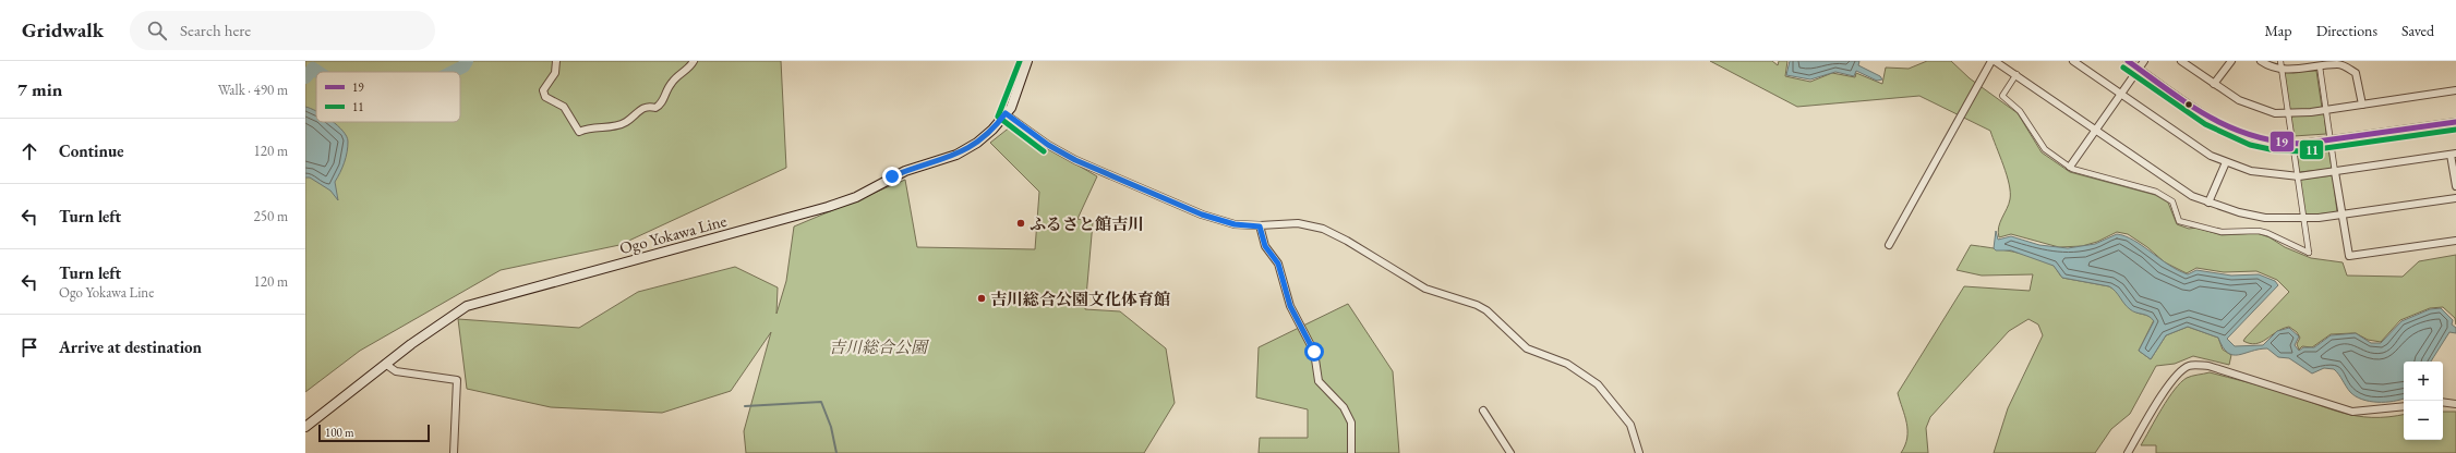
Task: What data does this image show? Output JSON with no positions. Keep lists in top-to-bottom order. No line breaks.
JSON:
{"streets":{"main road":["Ogo Yokawa Line"]},"parks":["吉川総合公園"],"places":["ふるさと館吉川","吉川総合公園文化体育館"],"lines":["transit line 19","transit line 11"],"legend":["19","11"],"scale_bar":"100 m","page":{"header":"Gridwalk","search":"Search here","nav":["Map","Directions","Saved"],"heading":["7 min","Walk · 490 m"],"list":[["Continue","120 m"],["Turn left","250 m"],["Turn left","Ogo Yokawa Line","120 m"],"Arrive at destination"],"map_buttons":["+","−"],"scale":"100 m"}}
